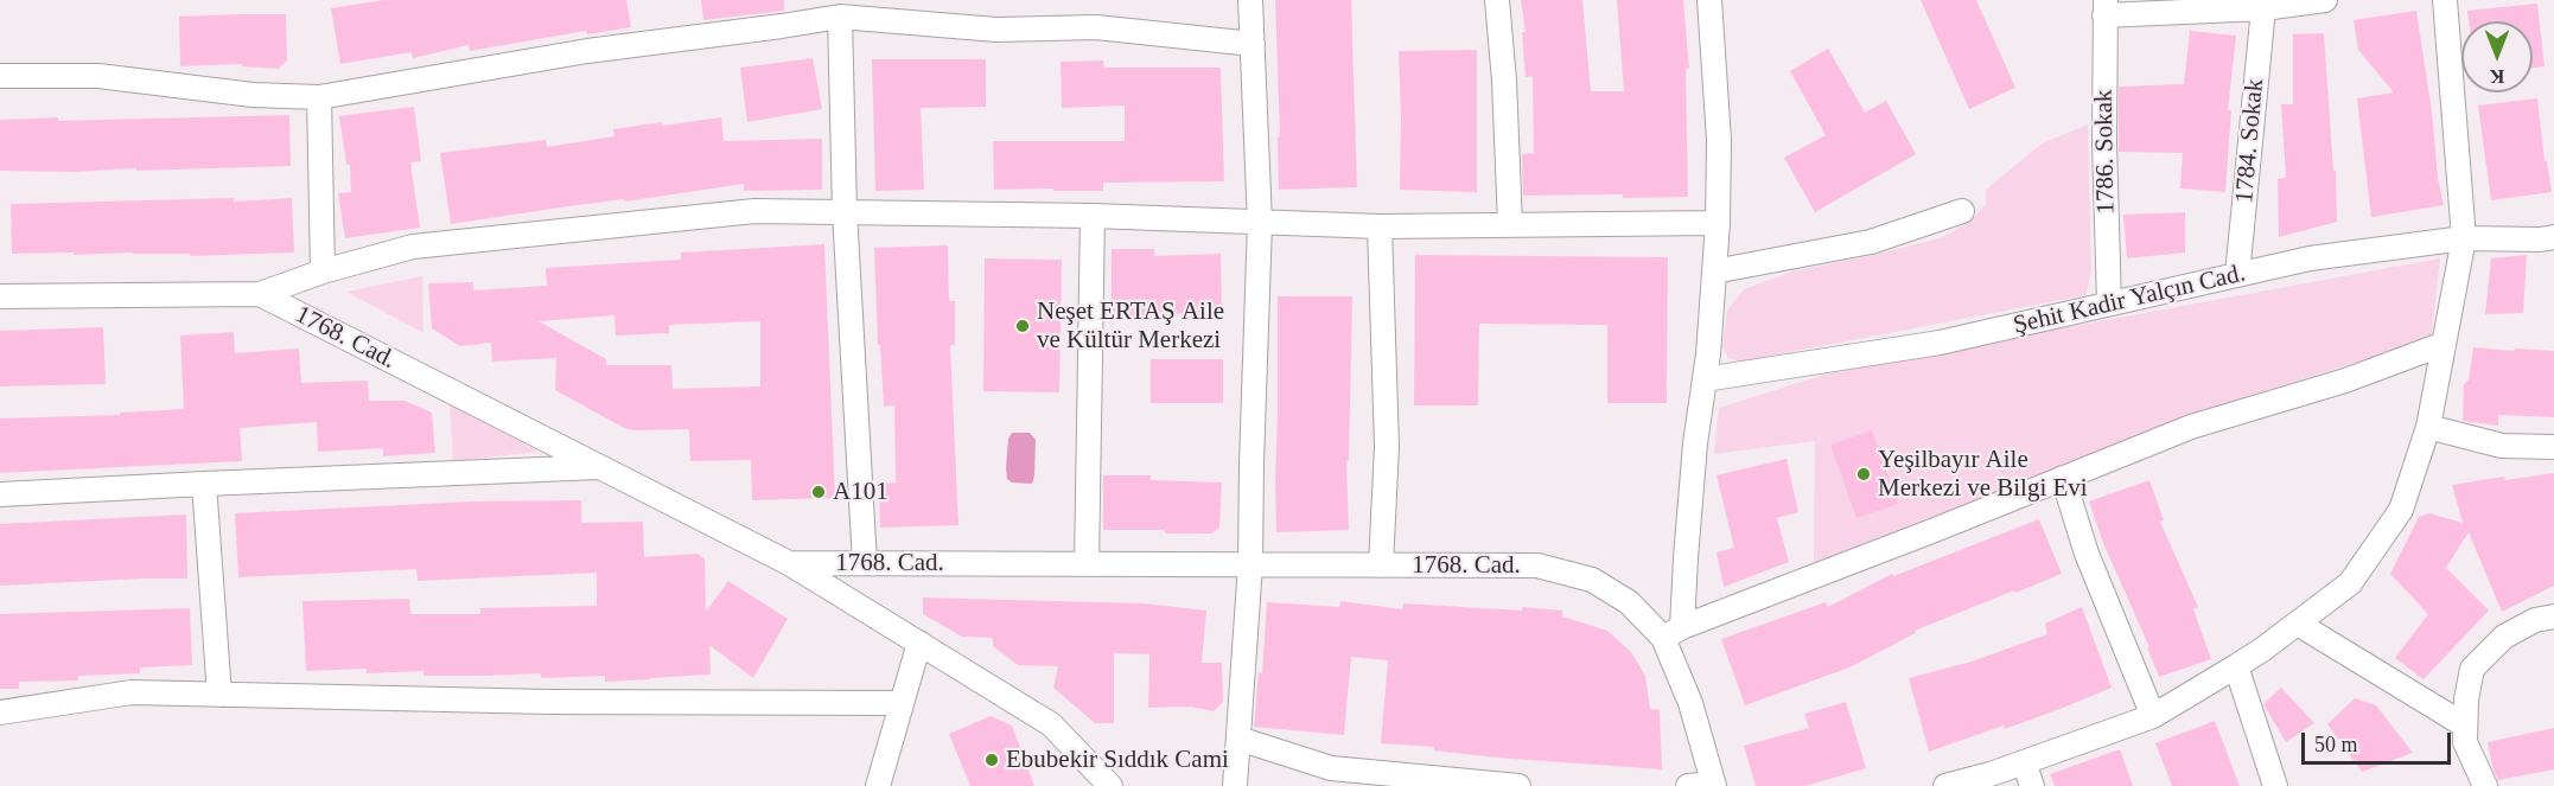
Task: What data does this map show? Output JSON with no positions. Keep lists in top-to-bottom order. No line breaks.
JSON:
{"streets":{"street":["1784. Sokak","1786. Sokak","Şehit Kadir Yalçın Cad.","1768. Cad."]},"crossings":[["1784. Sokak","Şehit Kadir Yalçın Cad."],["1786. Sokak","Şehit Kadir Yalçın Cad."]],"places":["Neşet ERTAŞ Aile ve Kültür Merkezi","Yeşilbayır Aile Merkezi ve Bilgi Evi","A101","Ebubekir Sıddık Cami"],"scale_bar":"50 m","north":"bottom"}
